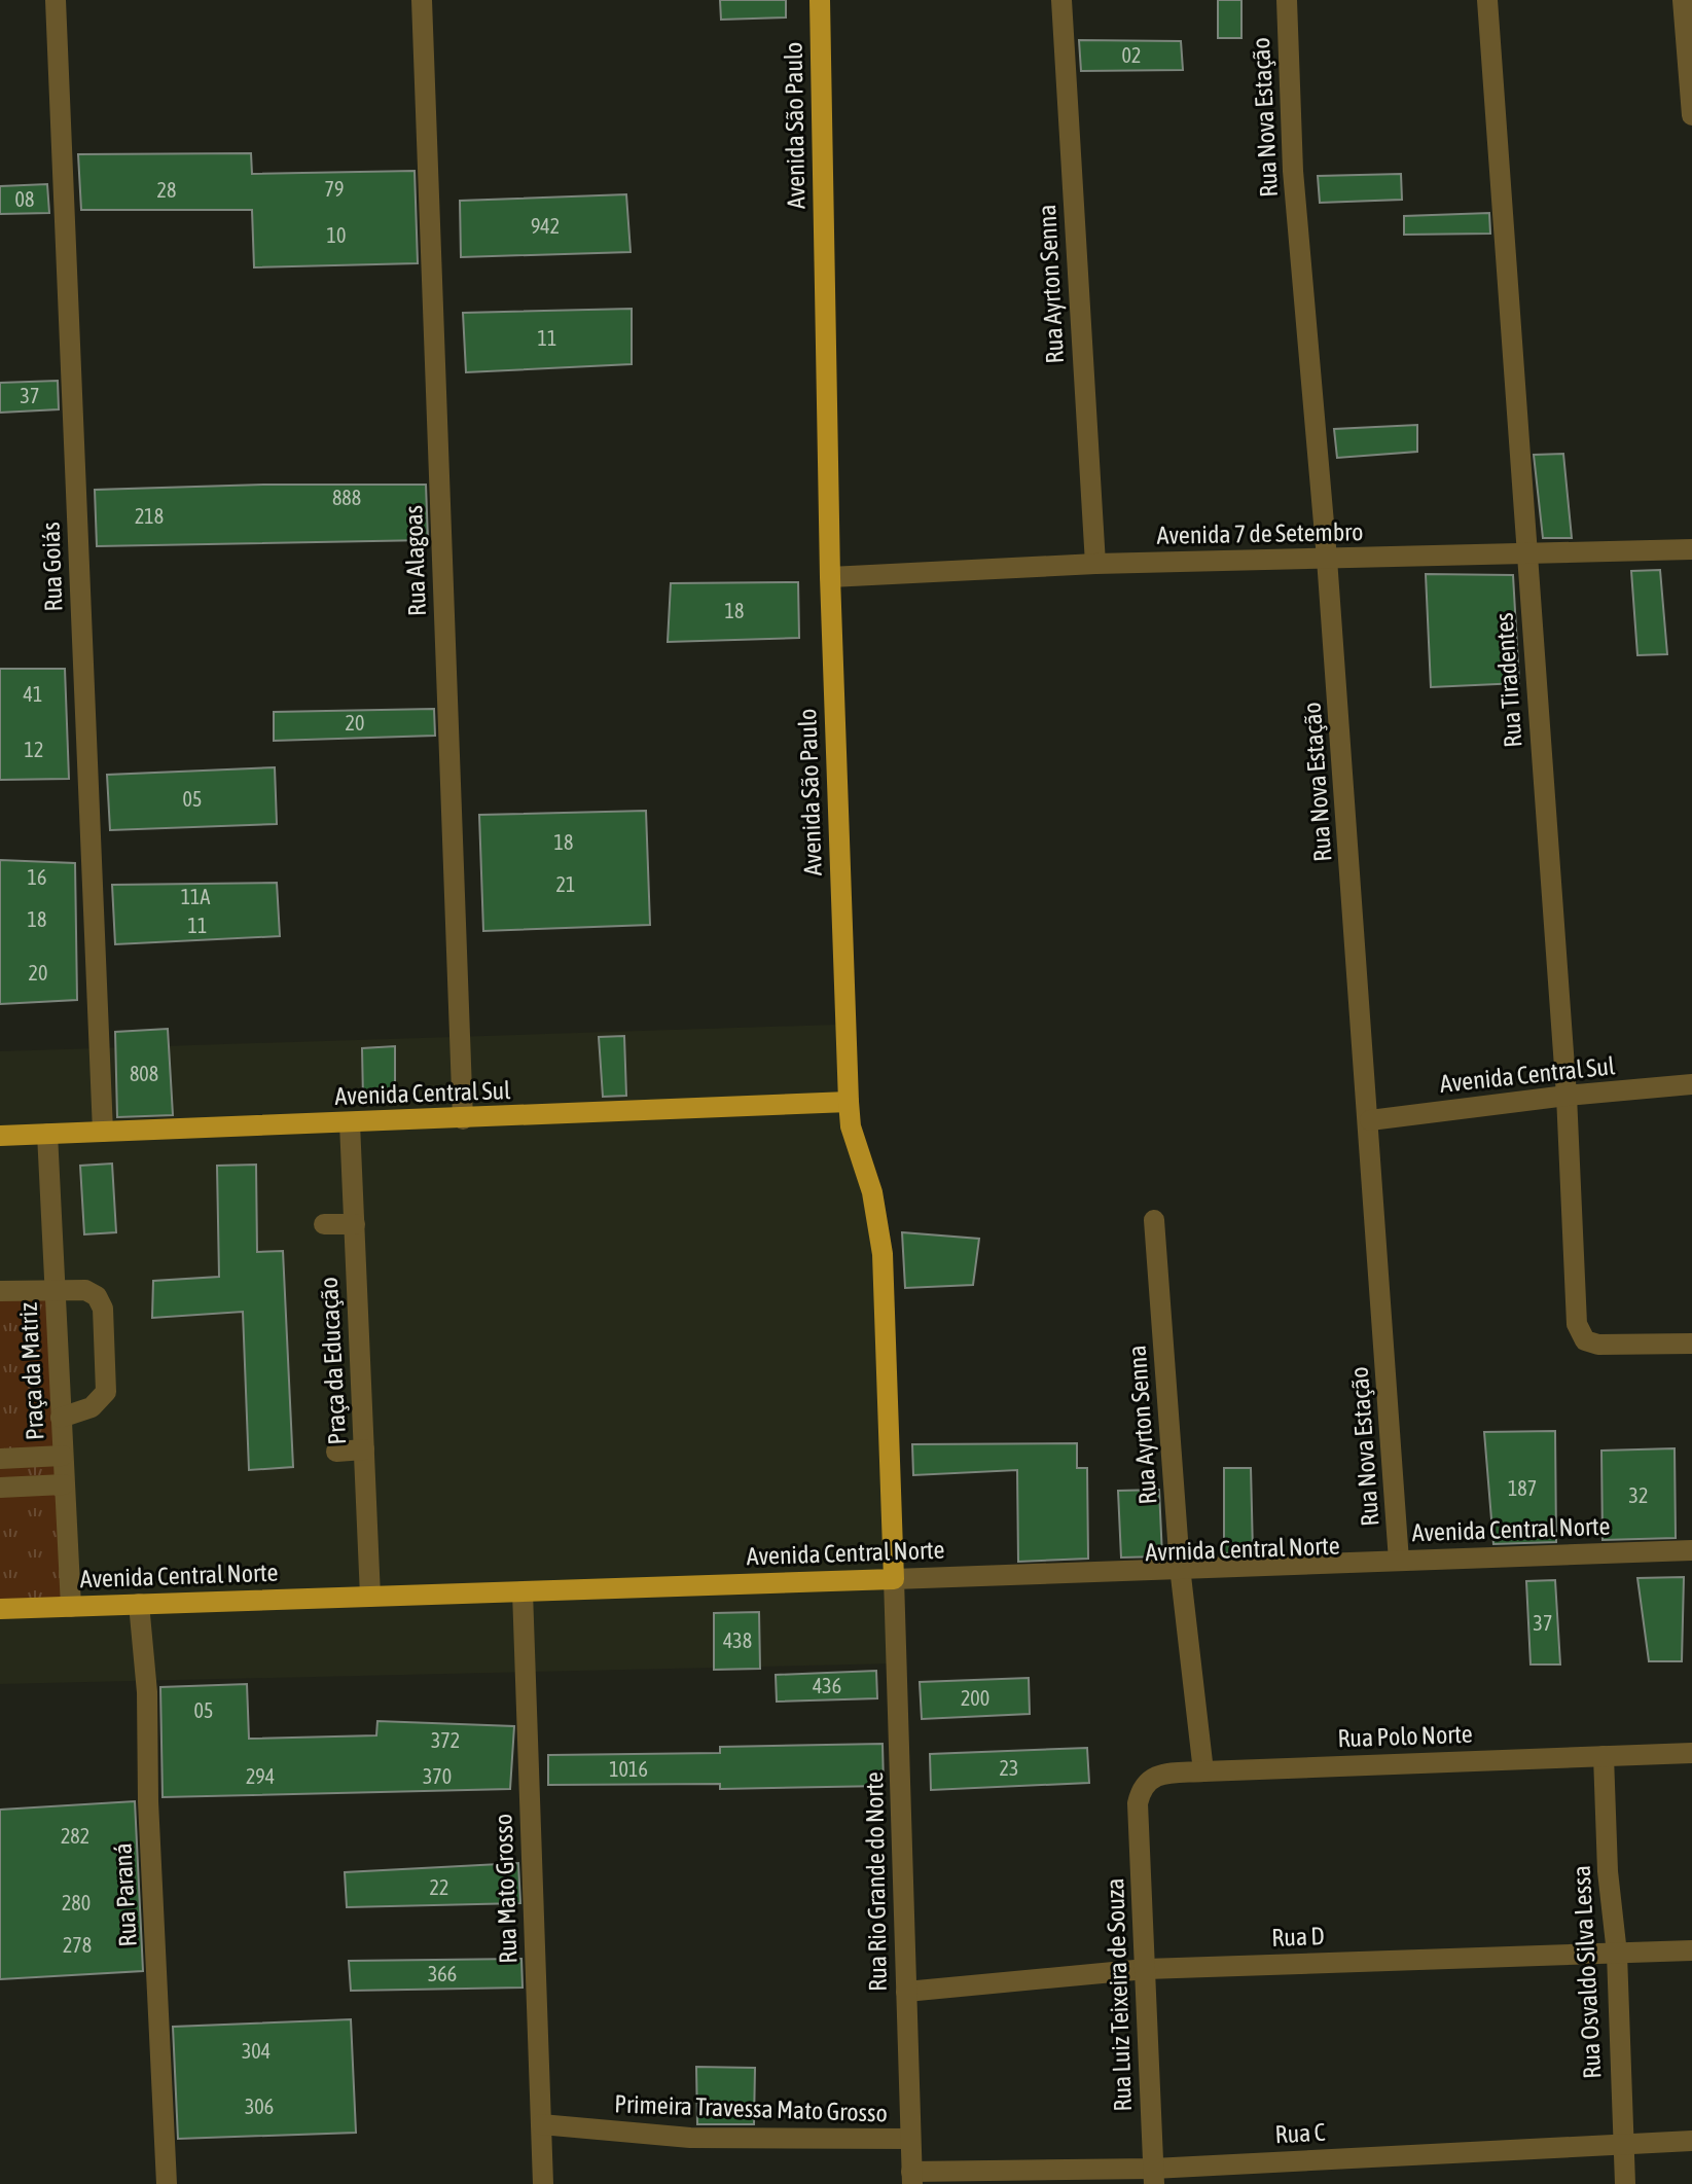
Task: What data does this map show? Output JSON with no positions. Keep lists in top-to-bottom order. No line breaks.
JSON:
{"streets":{"main road":["Avenida São Paulo","Avenida Central Sul","Avenida Central Norte"],"street":["Rua Nova Estação","Rua Ayrton Senna","Avenida 7 de Setembro","Rua Alagoas","Rua Goiás","Rua Tiradentes","Praça da Educação","Praça da Matriz","Avrnida Central Norte","Rua Polo Norte","Rua Rio Grande do Norte","Rua Mato Grosso","Rua Paraná","Rua D","Rua Osvaldo Silva Lessa","Rua Luiz Teixeira de Souza","Primeira Travessa Mato Grosso","Rua C"]},"crossings":[["Rua Nova Estação","Avenida 7 de Setembro"],["Rua Nova Estação","Avenida Central Sul"],["Rua Nova Estação","Avenida Central Norte"],["Avenida São Paulo","Avenida 7 de Setembro"],["Avenida São Paulo","Avenida Central Sul"],["Avenida São Paulo","Avenida Central Norte"],["Avenida São Paulo","Rua Rio Grande do Norte"],["Rua Ayrton Senna","Avenida 7 de Setembro"],["Rua Ayrton Senna","Avenida Central Norte"],["Rua Ayrton Senna","Avrnida Central Norte"],["Rua Ayrton Senna","Rua Polo Norte"],["Avenida 7 de Setembro","Rua Tiradentes"],["Rua Alagoas","Avenida Central Sul"],["Rua Goiás","Avenida Central Sul"],["Rua Tiradentes","Avenida Central Sul"],["Avenida Central Sul","Praça da Educação"],["Avenida Central Sul","Praça da Matriz"],["Praça da Educação","Avenida Central Norte"],["Praça da Matriz","Avenida Central Norte"],["Avenida Central Norte","Avrnida Central Norte"],["Avenida Central Norte","Rua Rio Grande do Norte"],["Avenida Central Norte","Rua Mato Grosso"],["Avenida Central Norte","Rua Paraná"],["Rua Polo Norte","Rua Osvaldo Silva Lessa"],["Rua Polo Norte","Rua Luiz Teixeira de Souza"],["Rua Rio Grande do Norte","Rua D"],["Rua Rio Grande do Norte","Primeira Travessa Mato Grosso"],["Rua Rio Grande do Norte","Rua C"],["Rua Mato Grosso","Primeira Travessa Mato Grosso"],["Rua D","Rua Osvaldo Silva Lessa"],["Rua D","Rua Luiz Teixeira de Souza"],["Rua Osvaldo Silva Lessa","Rua C"],["Rua Luiz Teixeira de Souza","Rua C"]],"house_numbers":["02","79","28","08","942","10","11","37","888","218","18","41","20","12","05","18","16","21","11A","18","11","20","808","187","32","37","438","436","200","05","372","23","1016","294","370","282","22","280","278","366","304","306"]}
